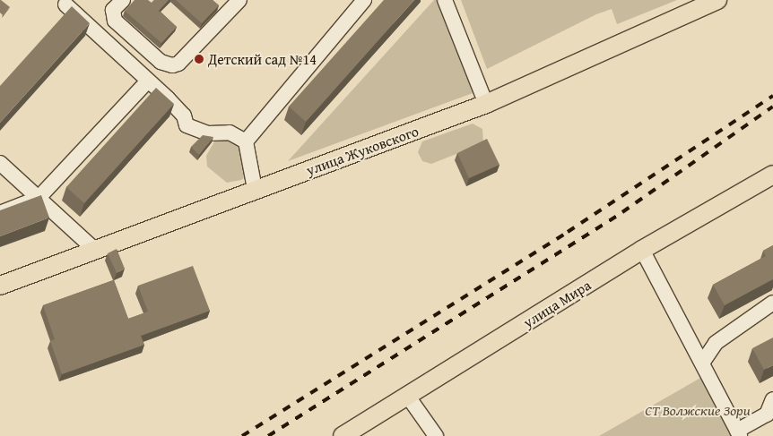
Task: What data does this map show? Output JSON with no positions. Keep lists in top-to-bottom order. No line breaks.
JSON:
{"streets":{"main road":["улица Жуковского","улица Мира"]},"parks":["СТ Волжские Зори"],"places":["Детский сад №14"]}
